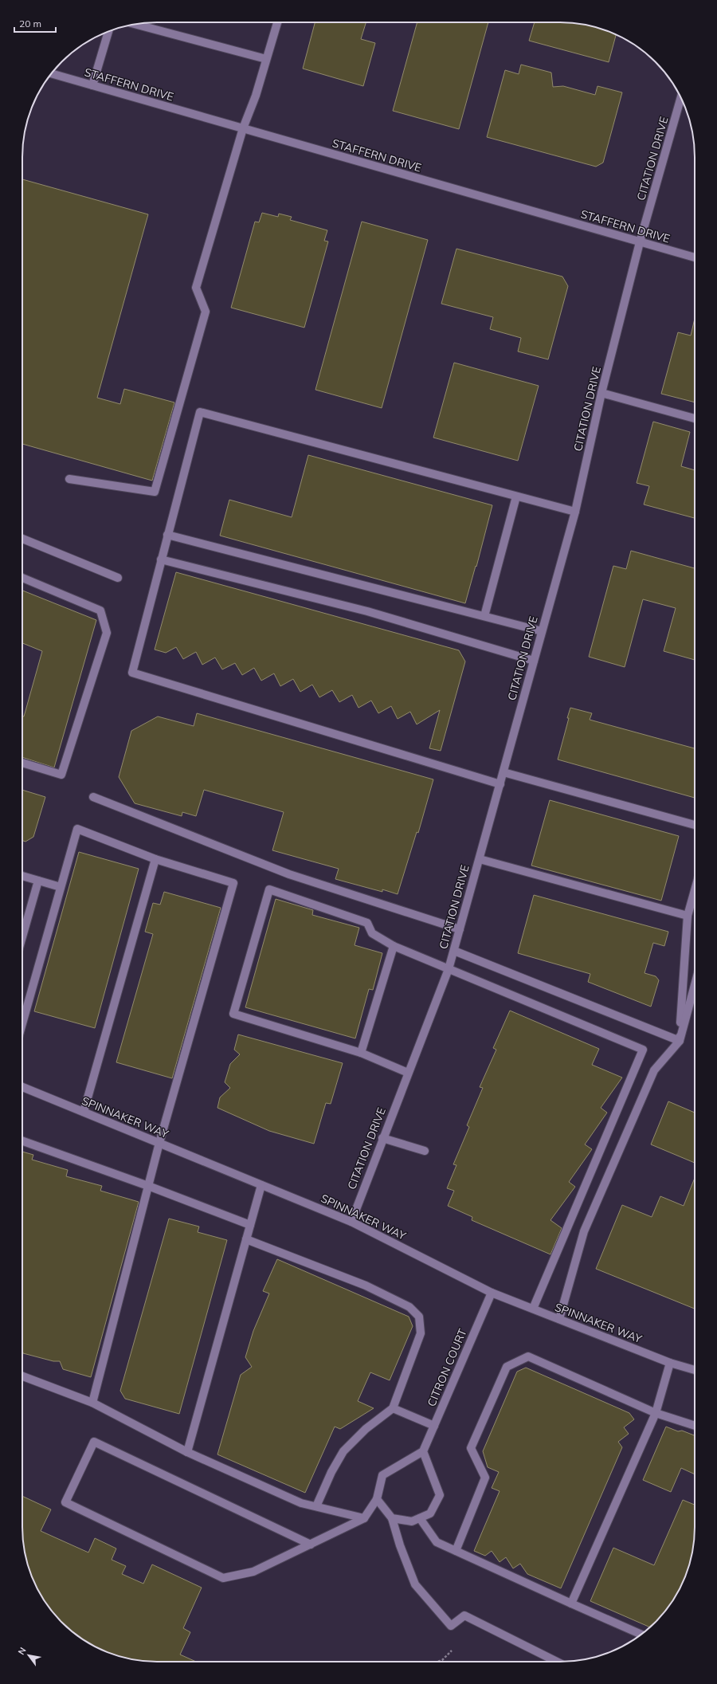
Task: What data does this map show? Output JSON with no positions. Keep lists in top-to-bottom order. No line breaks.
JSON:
{"streets":{"street":["STAFFERN DRIVE","CITATION DRIVE","SPINNAKER WAY","CITRON COURT"]},"crossings":[["STAFFERN DRIVE","CITATION DRIVE"],["CITATION DRIVE","SPINNAKER WAY"],["SPINNAKER WAY","CITRON COURT"]],"scale_bar":"20 m","north":"top left"}
